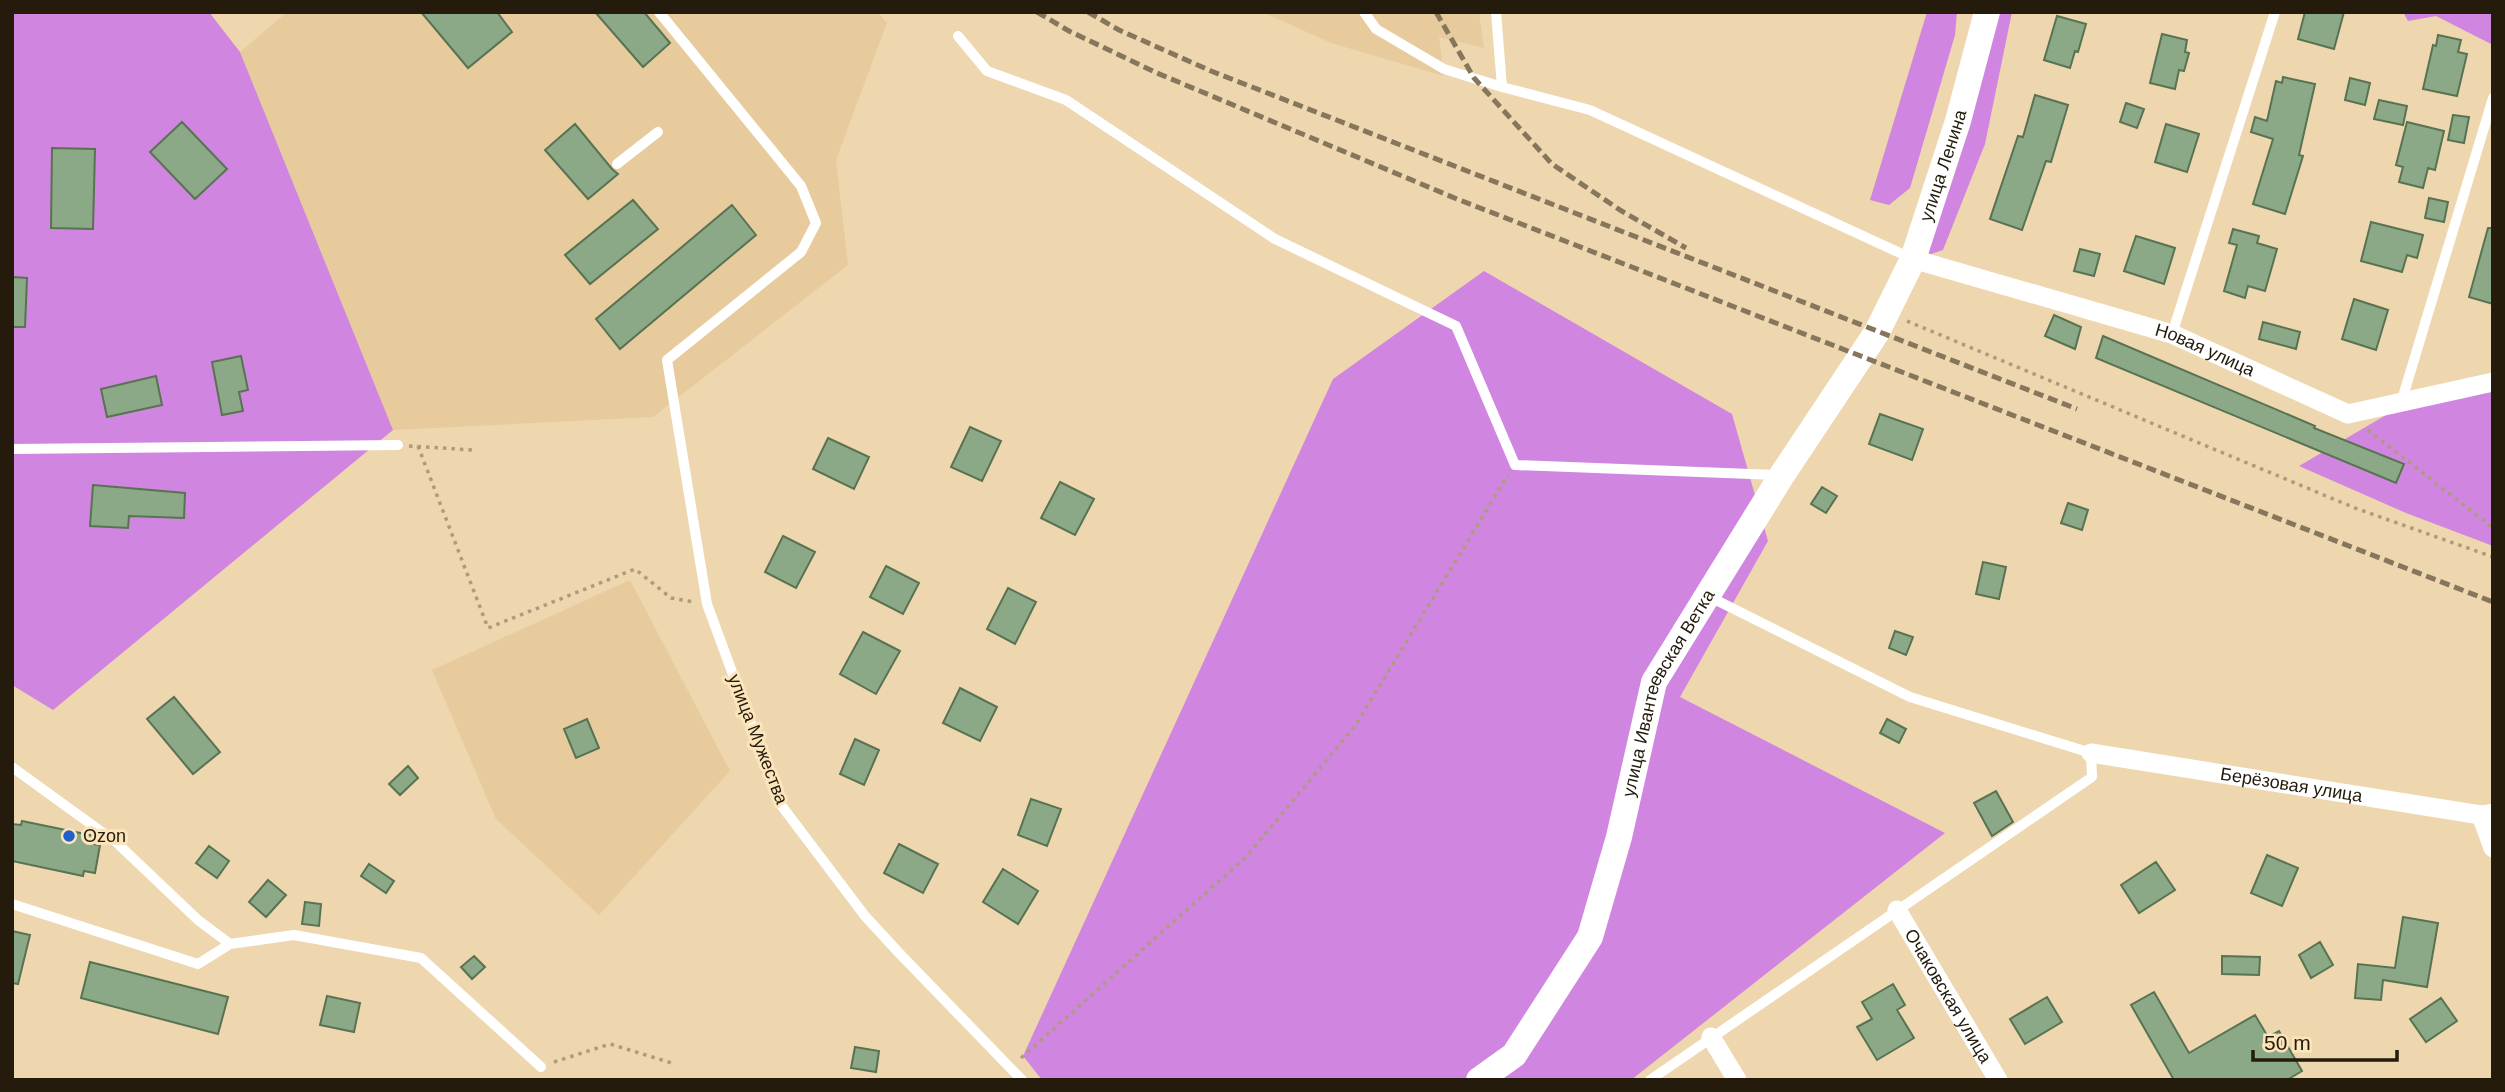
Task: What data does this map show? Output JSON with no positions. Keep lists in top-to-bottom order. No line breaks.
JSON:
{"streets":{"main road":["улица Ленина","улица Ивантеевская Ветка"],"street":["Новая улица","Берёзовая улица","Очаковская улица"],"lane":["улица Мужества"]},"crossings":[["улица Ленина","Новая улица"],["улица Ленина","улица Ивантеевская Ветка"]],"places":["Ozon"],"scale_bar":"50 m"}
